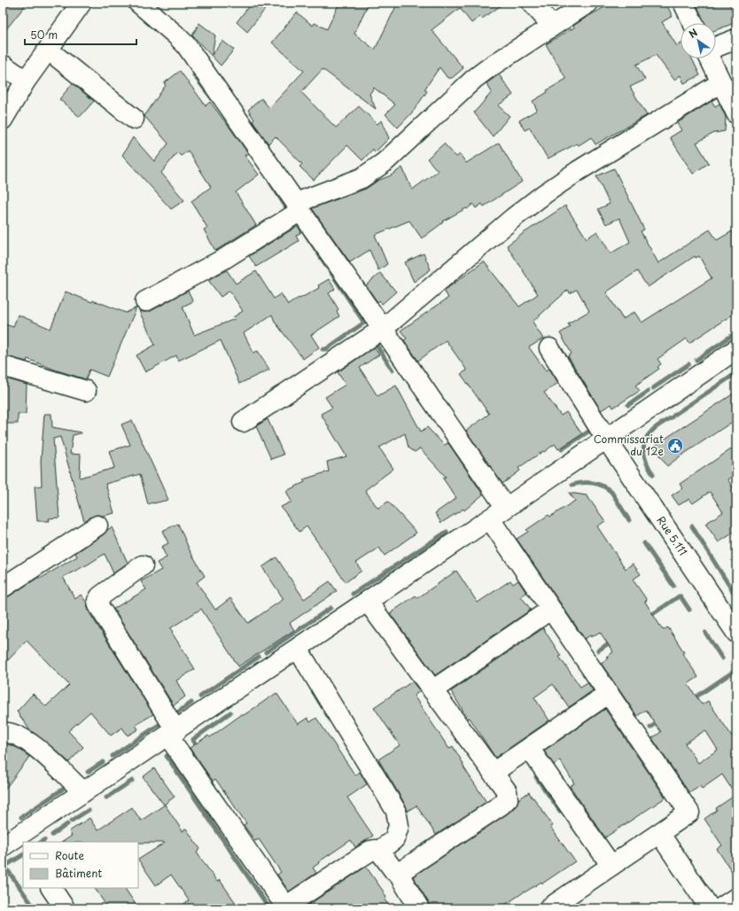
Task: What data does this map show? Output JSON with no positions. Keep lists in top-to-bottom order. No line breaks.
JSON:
{"streets":{"street":["Rue 5.111"]},"places":{"public building":["Commissariat du 12e"]},"legend":["Route","Bâtiment"],"scale_bar":"50 m","north":"top left"}
